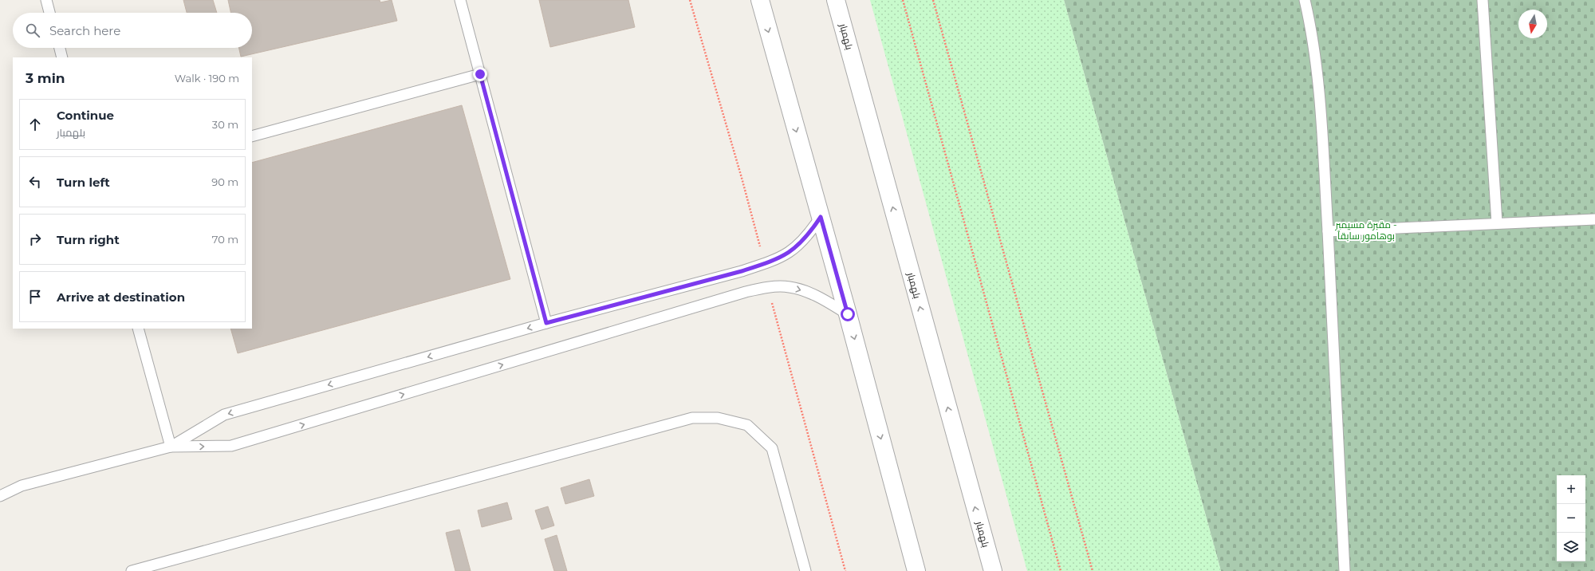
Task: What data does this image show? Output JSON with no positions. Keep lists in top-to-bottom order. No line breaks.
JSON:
{"streets":{"street":["بلهمبار"]},"parks":["مقبرة مسيمير - بوهامور سابقاً"],"north":"bottom","page":{"search":"Search here","heading":["3 min","Walk · 190 m"],"list":[["Continue","بلهمبار","30 m"],["Turn left","90 m"],["Turn right","70 m"],"Arrive at destination"],"map_buttons":["+","−"]}}
